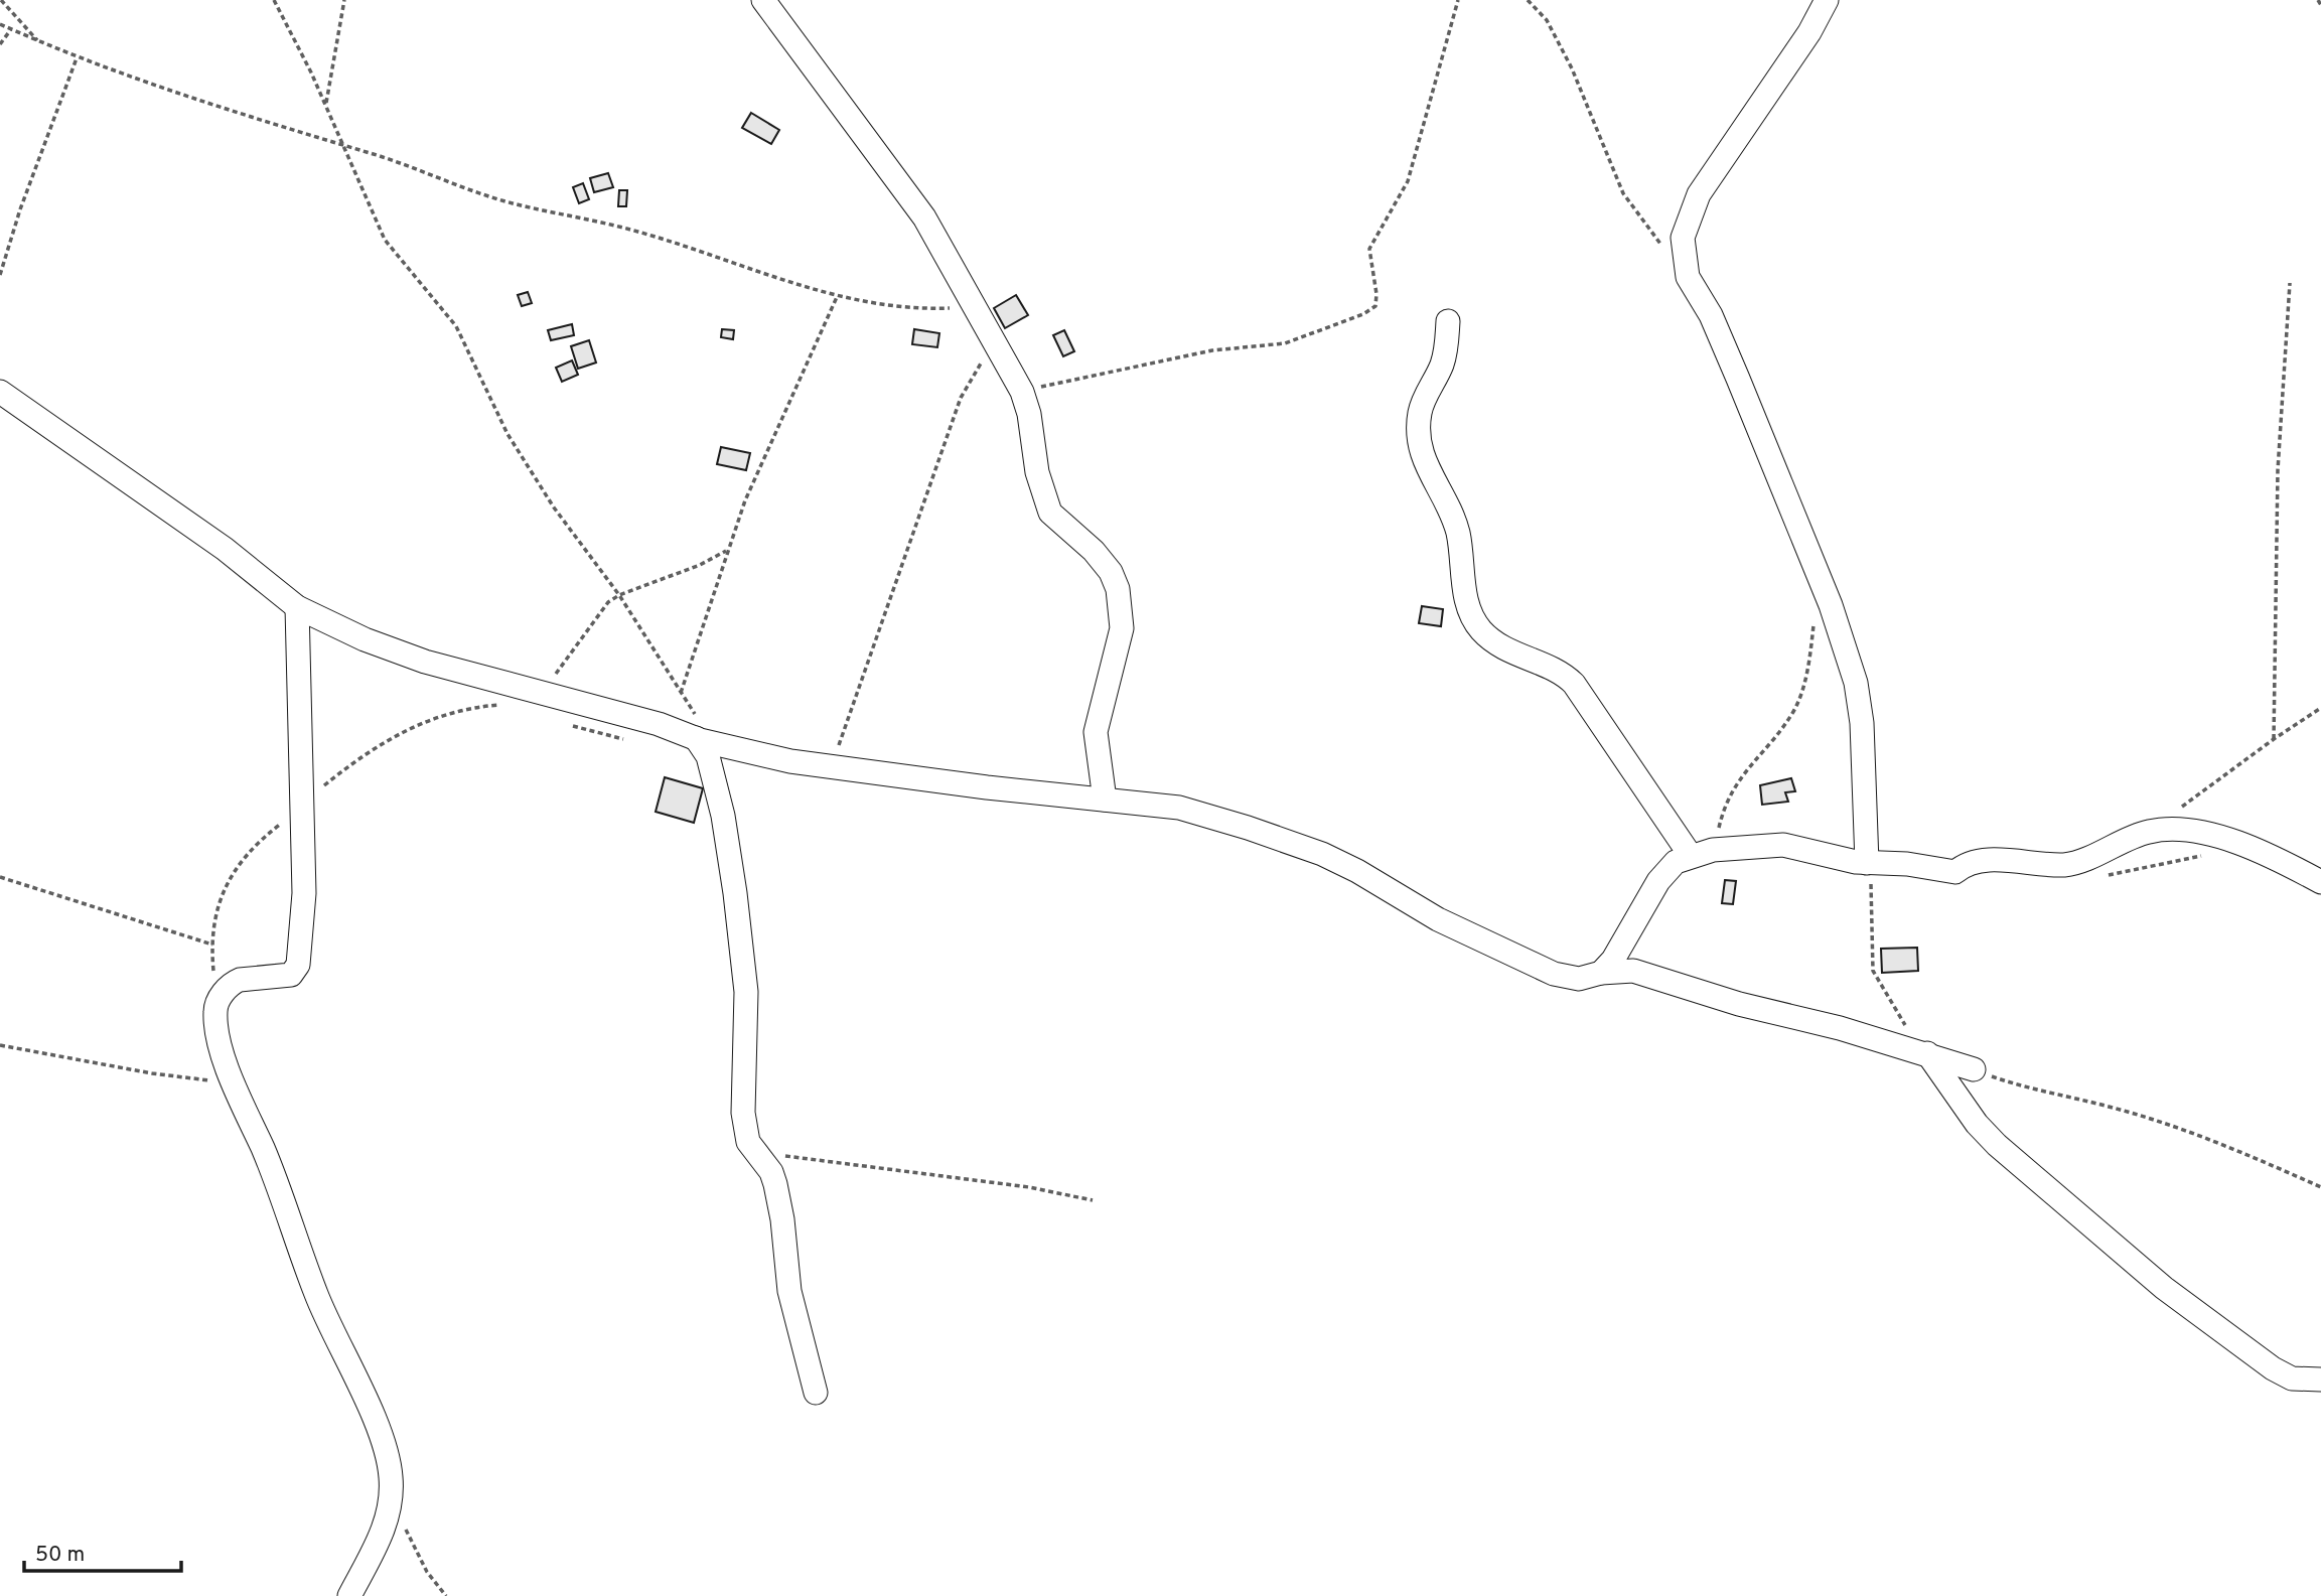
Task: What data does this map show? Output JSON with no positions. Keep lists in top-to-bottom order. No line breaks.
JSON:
{"scale_bar":"50 m"}
